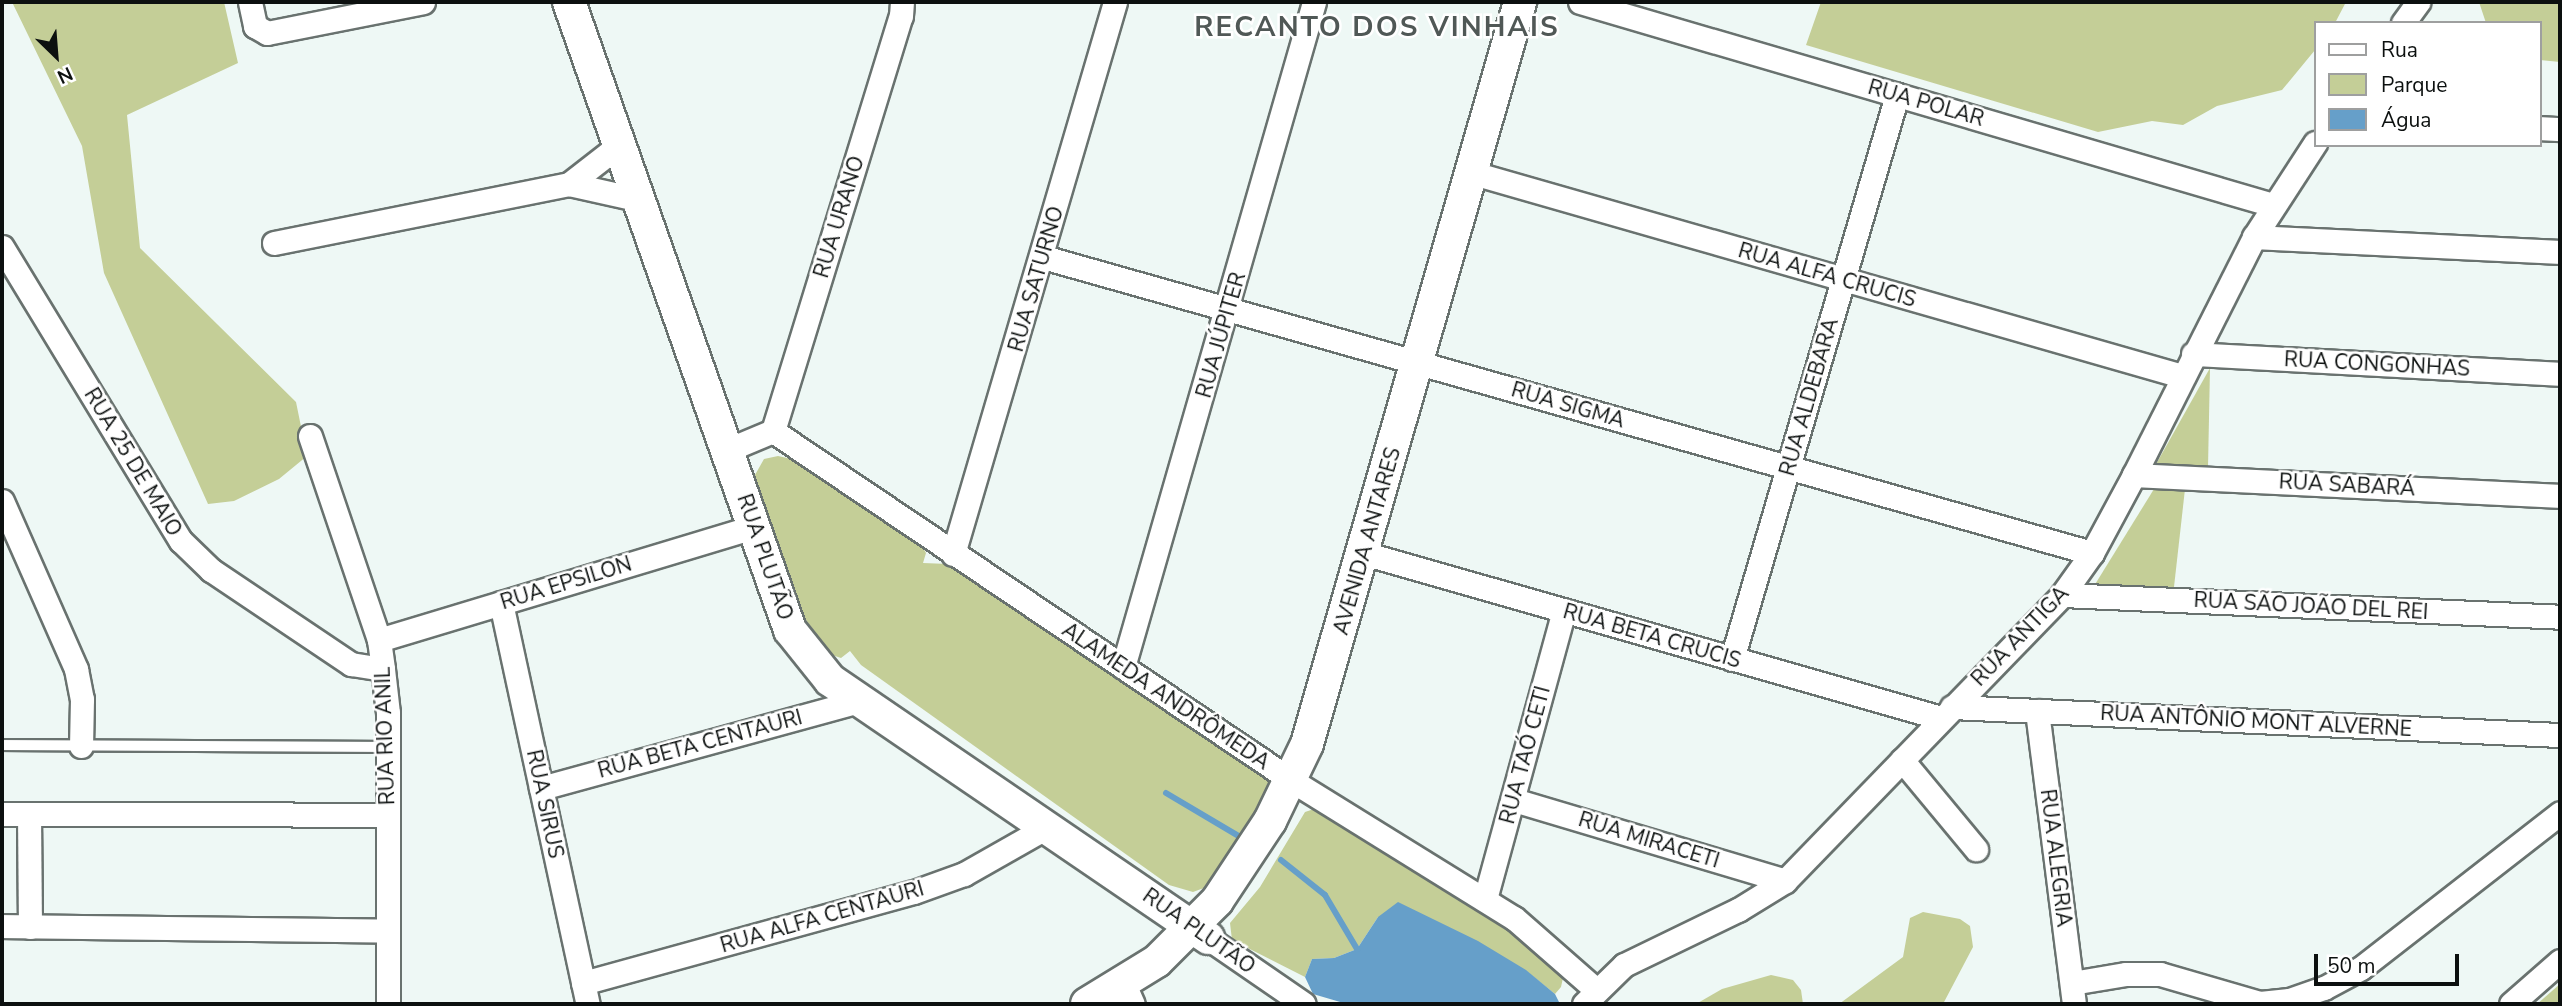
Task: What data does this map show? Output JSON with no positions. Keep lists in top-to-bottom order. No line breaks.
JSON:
{"streets":{"main road":["AVENIDA ANTARES","RUA PLUTÃO"],"street":["RUA POLAR","RUA URANO","RUA ALFA CRUCIS","RUA SATURNO","RUA JÚPITER","RUA CONGONHAS","RUA ALDEBARA","RUA SIGMA","RUA 25 DE MAIO","RUA SABARÁ","RUA EPSILON","RUA SÃO JOÃO DEL REI","RUA BETA CRUCIS","RUA ANTIGA","ALAMEDA ANDRÔMEDA","RUA ANTÔNIO MONT ALVERNE","RUA RIO ANIL","RUA BETA CENTAURI","RUA TAÓ CETI","RUA SIRUS","RUA MIRACETI","RUA ALEGRIA","RUA ALFA CENTAURI"]},"crossings":[["RUA POLAR","RUA ALDEBARA"],["RUA POLAR","RUA ANTIGA"],["RUA URANO","ALAMEDA ANDRÔMEDA"],["RUA ALFA CRUCIS","RUA ALDEBARA"],["RUA ALFA CRUCIS","AVENIDA ANTARES"],["RUA ALFA CRUCIS","RUA ANTIGA"],["RUA SATURNO","RUA SIGMA"],["RUA SATURNO","ALAMEDA ANDRÔMEDA"],["RUA JÚPITER","RUA SIGMA"],["RUA JÚPITER","ALAMEDA ANDRÔMEDA"],["RUA CONGONHAS","RUA ANTIGA"],["RUA ALDEBARA","RUA SIGMA"],["RUA ALDEBARA","RUA BETA CRUCIS"],["RUA SIGMA","AVENIDA ANTARES"],["RUA SIGMA","RUA ANTIGA"],["RUA 25 DE MAIO","RUA RIO ANIL"],["RUA SABARÁ","RUA ANTIGA"],["AVENIDA ANTARES","RUA PLUTÃO"],["AVENIDA ANTARES","RUA BETA CRUCIS"],["AVENIDA ANTARES","ALAMEDA ANDRÔMEDA"],["RUA PLUTÃO","RUA EPSILON"],["RUA PLUTÃO","RUA BETA CENTAURI"],["RUA PLUTÃO","RUA ALFA CENTAURI"],["RUA EPSILON","RUA RIO ANIL"],["RUA EPSILON","RUA SIRUS"],["RUA SÃO JOÃO DEL REI","RUA ANTIGA"],["RUA BETA CRUCIS","RUA ANTIGA"],["RUA BETA CRUCIS","RUA ANTÔNIO MONT ALVERNE"],["RUA BETA CRUCIS","RUA TAÓ CETI"],["RUA ANTIGA","ALAMEDA ANDRÔMEDA"],["RUA ANTIGA","RUA ANTÔNIO MONT ALVERNE"],["RUA ANTIGA","RUA MIRACETI"],["ALAMEDA ANDRÔMEDA","RUA TAÓ CETI"],["RUA ANTÔNIO MONT ALVERNE","RUA ALEGRIA"],["RUA BETA CENTAURI","RUA SIRUS"],["RUA TAÓ CETI","RUA MIRACETI"],["RUA SIRUS","RUA ALFA CENTAURI"]],"districts":["RECANTO DOS VINHAIS"],"legend":["Rua","Parque","Água"],"scale_bar":"50 m","north":"bottom right"}
